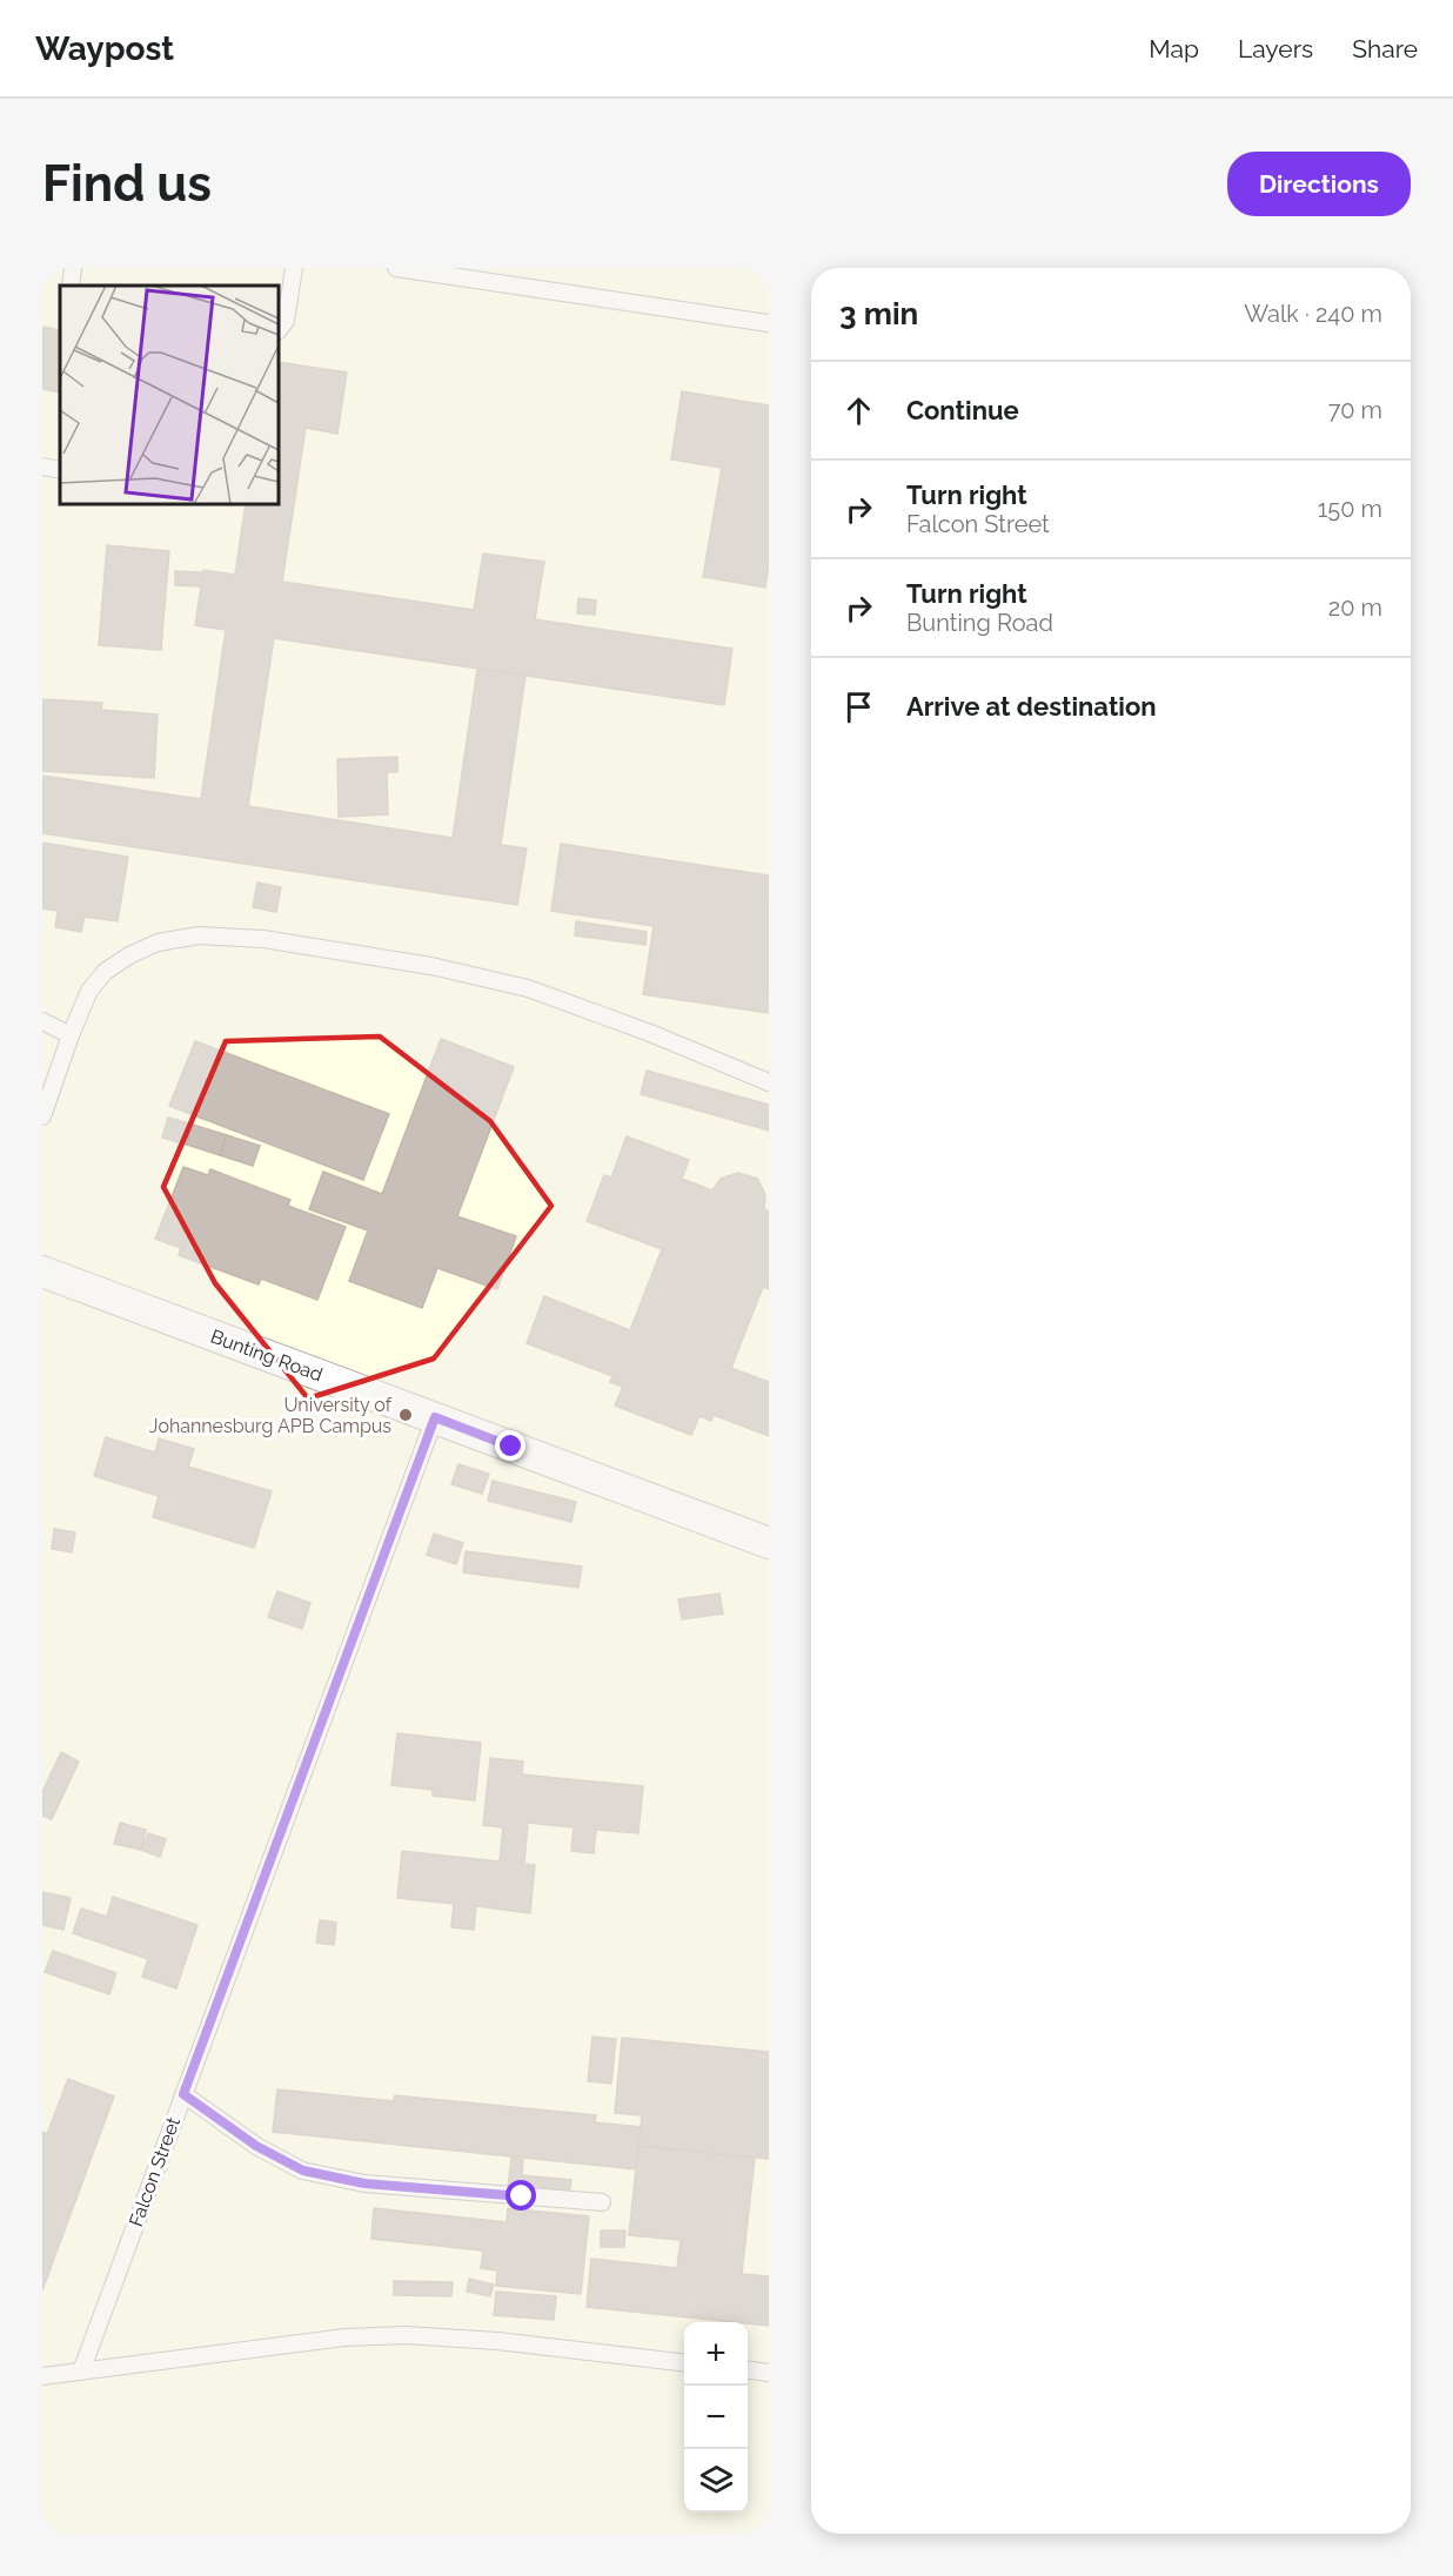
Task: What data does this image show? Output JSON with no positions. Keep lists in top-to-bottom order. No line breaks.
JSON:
{"streets":{"street":["Bunting Road"],"lane":["Falcon Street"]},"crossings":[["Bunting Road","Falcon Street"]],"places":["University of Johannesburg APB Campus"],"page":{"header":"Waypost","nav":["Map","Layers","Share"],"buttons":"Directions","title":"Find us","heading":["3 min","Walk · 240 m"],"list":[["Continue","70 m"],["Turn right","Falcon Street","150 m"],["Turn right","Bunting Road","20 m"],"Arrive at destination"],"map_buttons":["+","−"]}}
